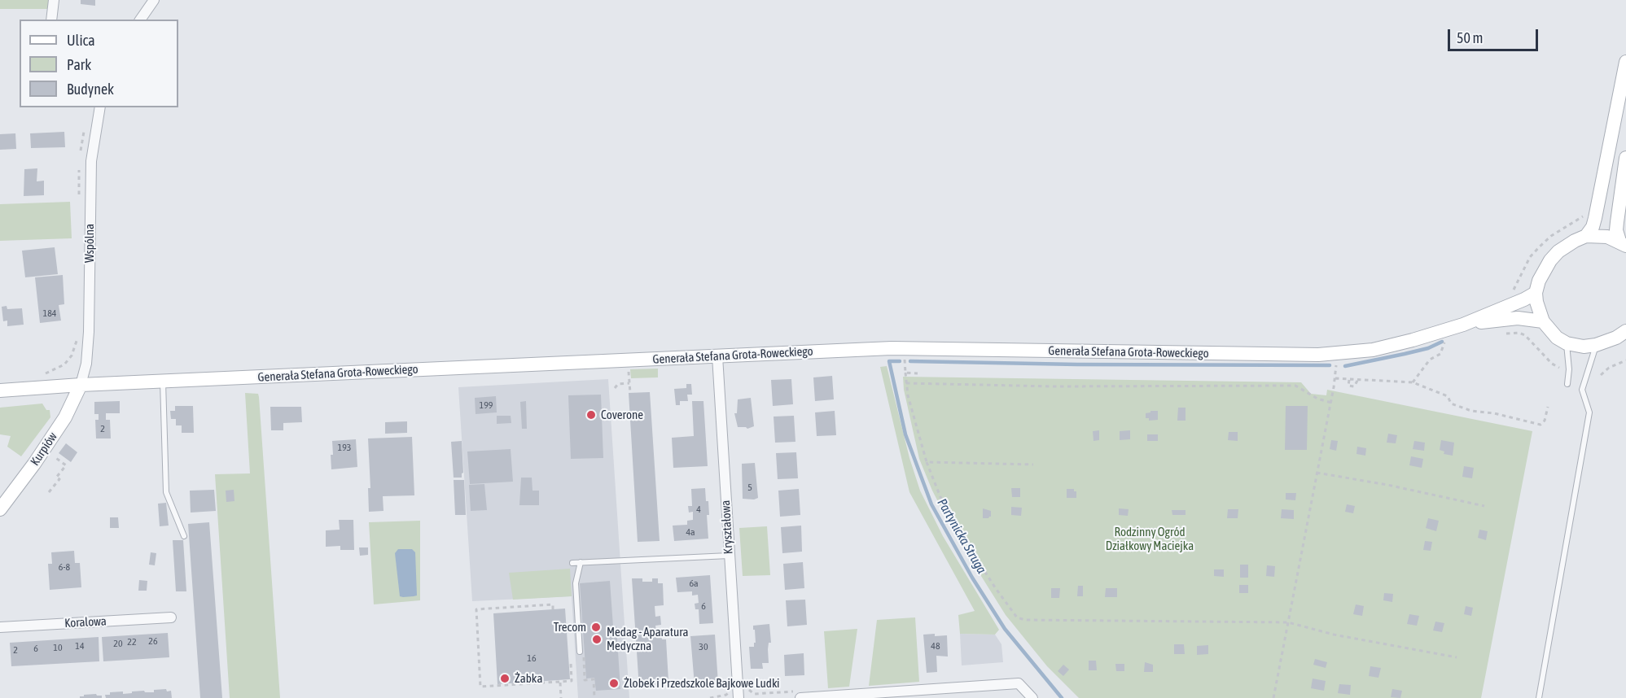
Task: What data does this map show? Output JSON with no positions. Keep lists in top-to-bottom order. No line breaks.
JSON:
{"streets":{"street":["Wspólna","Generała Stefana Grota-Roweckiego","Kurpiów","Kryształowa","Koralowa"]},"crossings":[["Wspólna","Generała Stefana Grota-Roweckiego"],["Wspólna","Kurpiów"],["Generała Stefana Grota-Roweckiego","Kurpiów"],["Generała Stefana Grota-Roweckiego","Kryształowa"]],"water":["Partynicka Struga"],"parks":["Rodzinny Ogród Działkowy Maciejka"],"places":["Coverone","Trecom","Medag - Aparatura Medyczna","Żabka","Żlobek i Przedszkole Bajkowe Ludki"],"house_numbers":["184","199","2","193","5","4","4a","6-8","6a","6","26","22","20","14","48","30","10","6","2","16"],"legend":["Ulica","Park","Budynek"],"scale_bar":"50 m"}
